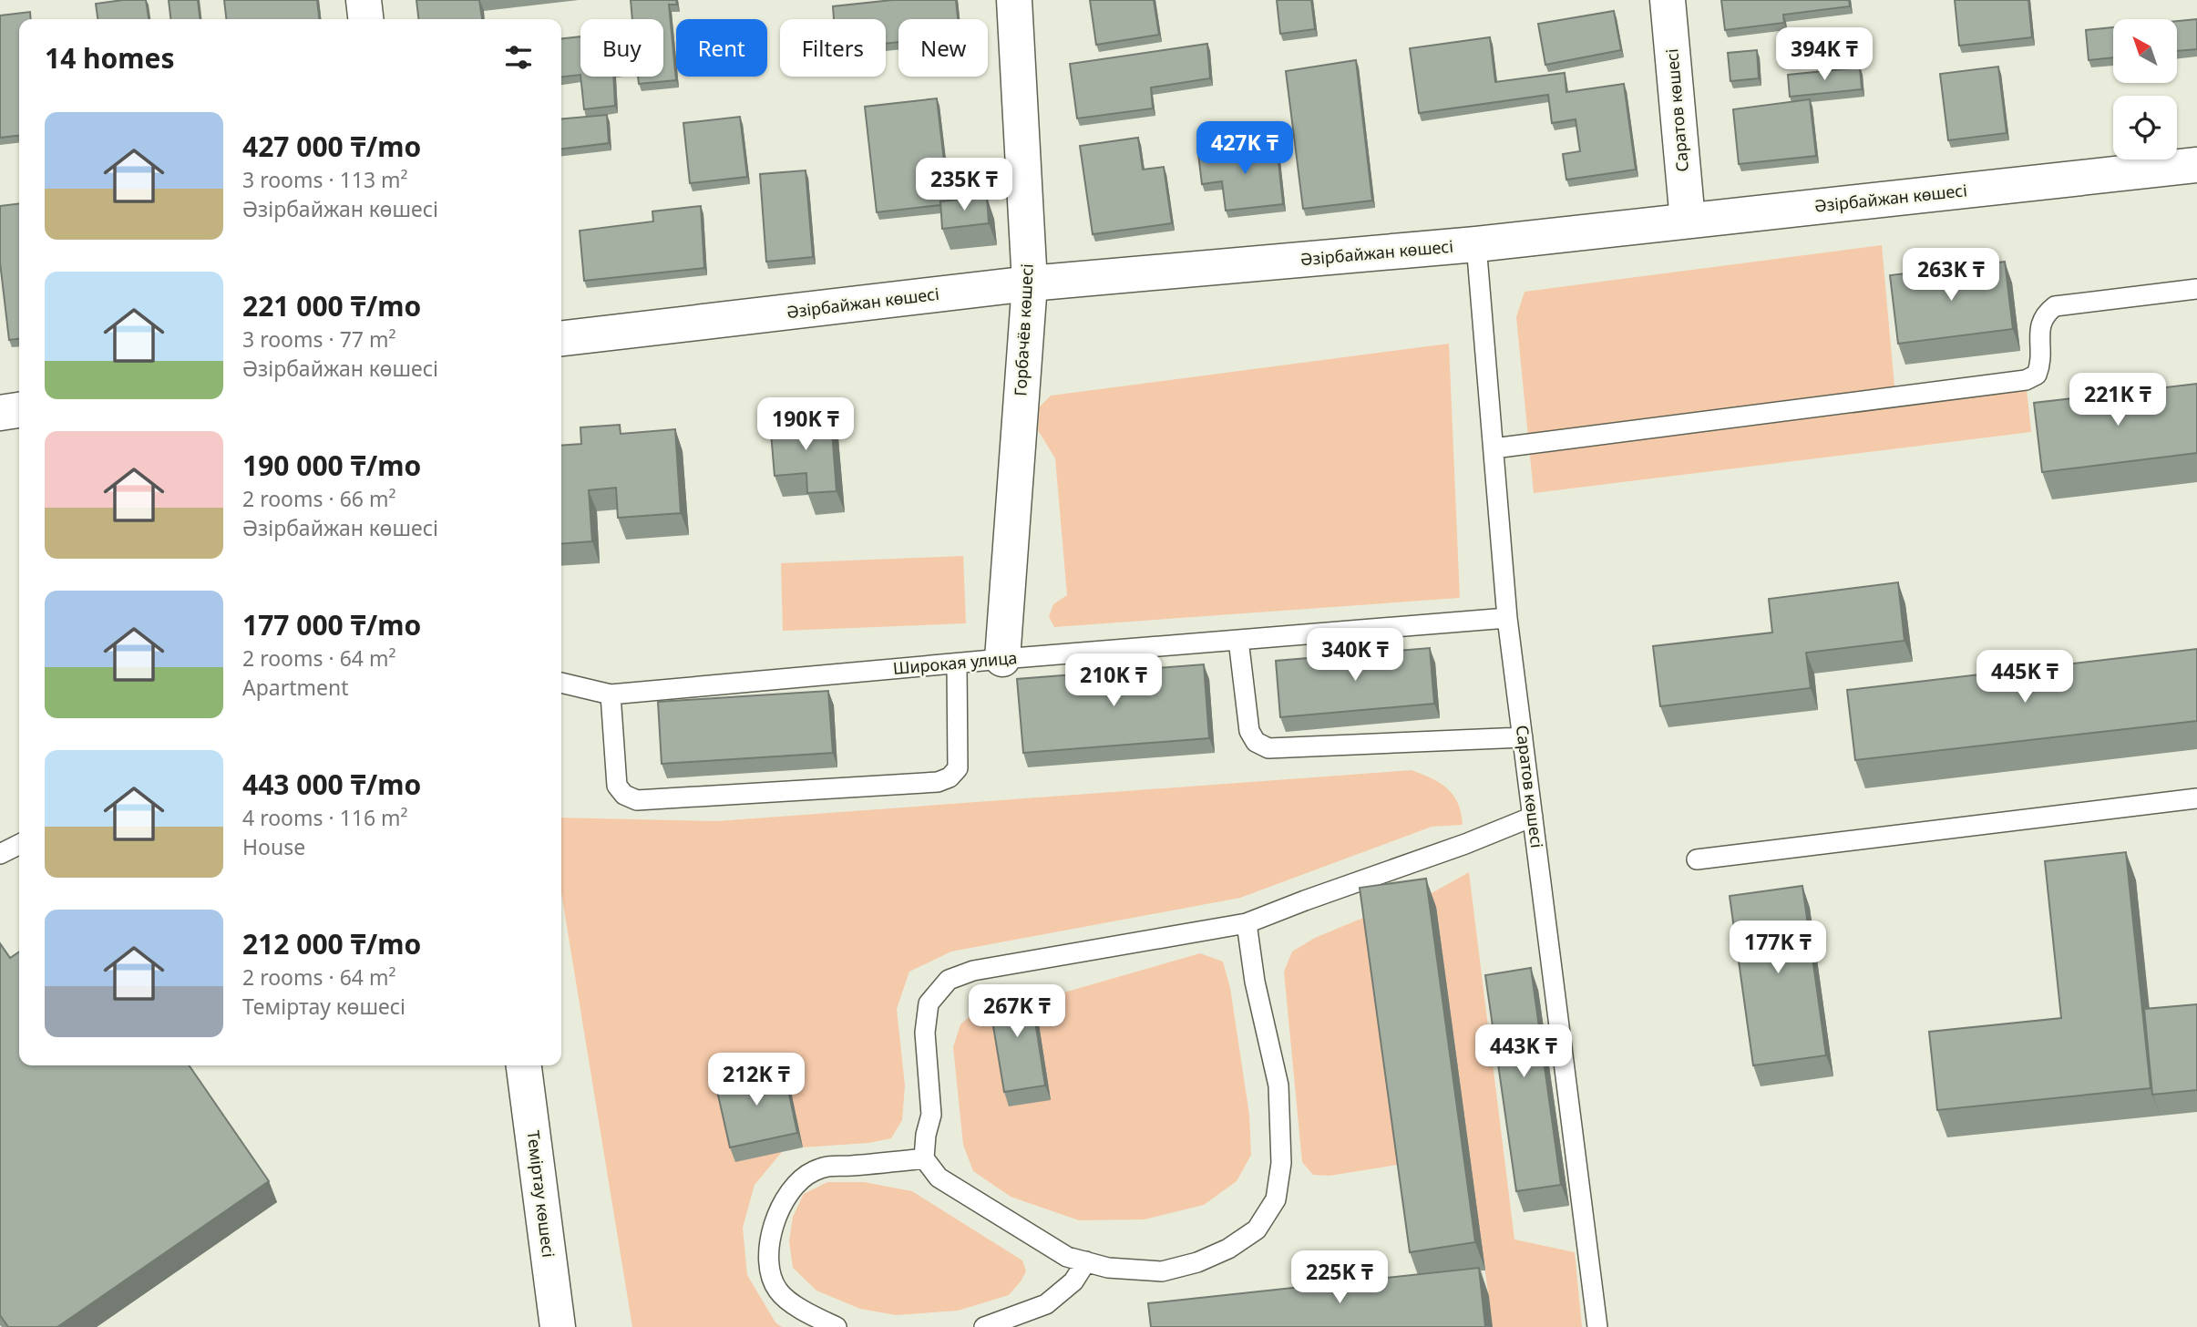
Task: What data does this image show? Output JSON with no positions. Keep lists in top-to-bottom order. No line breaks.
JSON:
{"streets":{"main road":["Саратов көшесі","Әзірбайжан көшесі","Горбачёв көшесі","Теміртау көшесі"],"lane":["Широкая улица"]},"crossings":[["Саратов көшесі","Әзірбайжан көшесі"],["Саратов көшесі","Широкая улица"],["Әзірбайжан көшесі","Горбачёв көшесі"],["Горбачёв көшесі","Широкая улица"]],"north":"top left","page":{"chip":["Buy","Rent","Filters","New"],"heading":"14 homes","price":["394K ₸","427K ₸","235K ₸","263K ₸","221K ₸","190K ₸","340K ₸","445K ₸","210K ₸","177K ₸","267K ₸","443K ₸","212K ₸","225K ₸"],"list":[{"name":"427 000 ₸/mo","note":"3 rooms · 113 m² · Әзірбайжан көшесі"},{"name":"221 000 ₸/mo","note":"3 rooms · 77 m² · Әзірбайжан көшесі"},{"name":"190 000 ₸/mo","note":"2 rooms · 66 m² · Әзірбайжан көшесі"},{"name":"177 000 ₸/mo","note":"2 rooms · 64 m² · Apartment"},{"name":"443 000 ₸/mo","note":"4 rooms · 116 m² · House"},{"name":"212 000 ₸/mo","note":"2 rooms · 64 m² · Теміртау көшесі"}]}}
